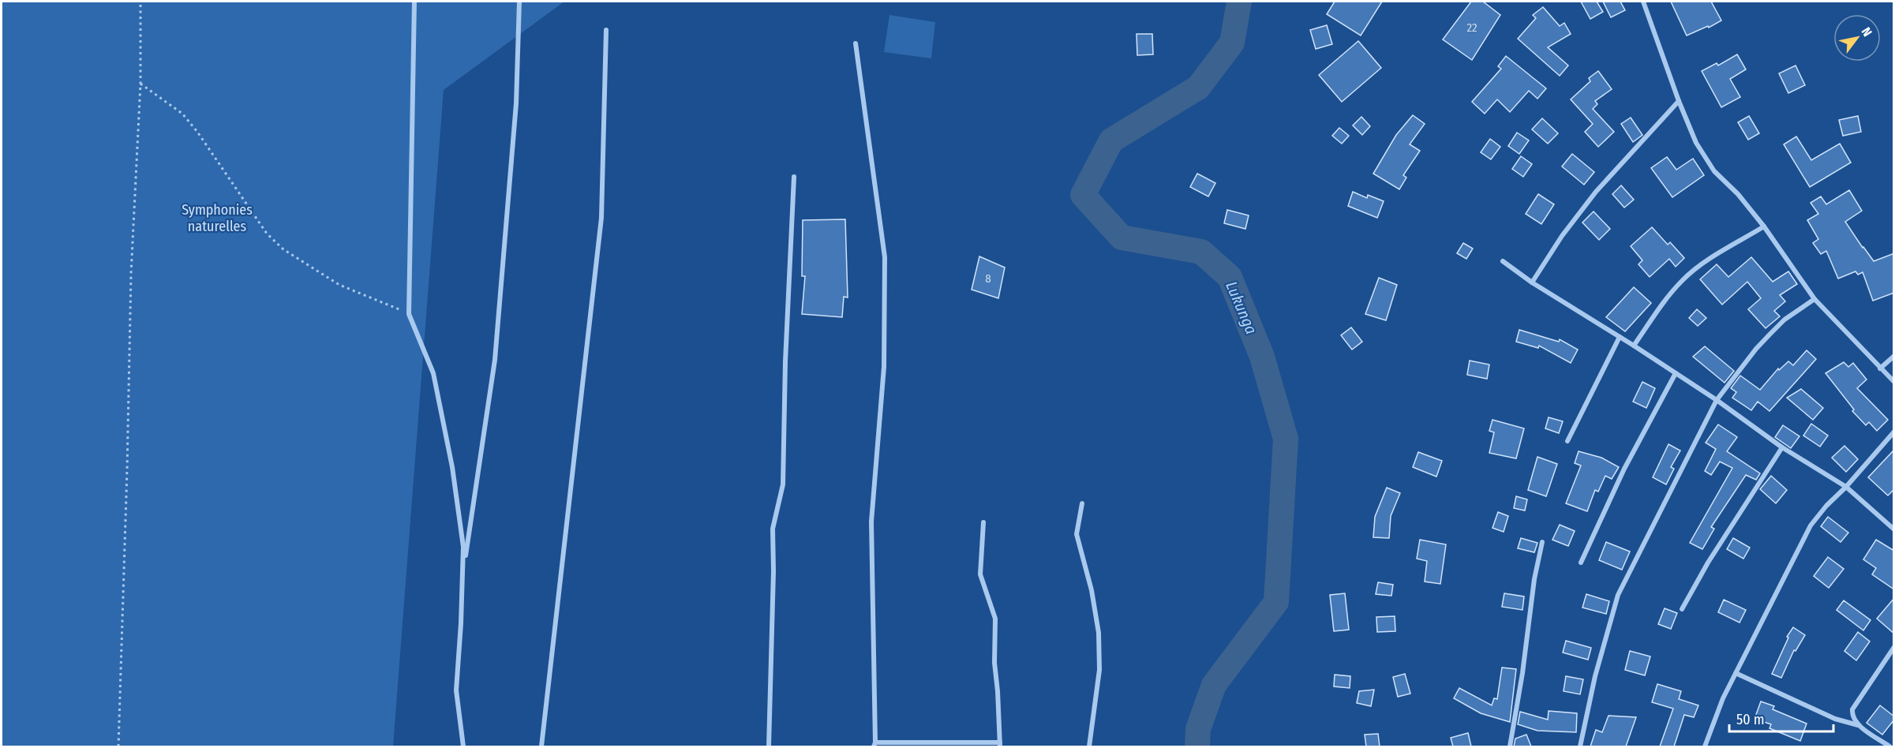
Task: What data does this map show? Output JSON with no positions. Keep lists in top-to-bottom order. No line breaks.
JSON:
{"water":["Lukunga"],"parks":["Symphonies naturelles"],"house_numbers":["22","8"],"scale_bar":"50 m","north":"top right"}
